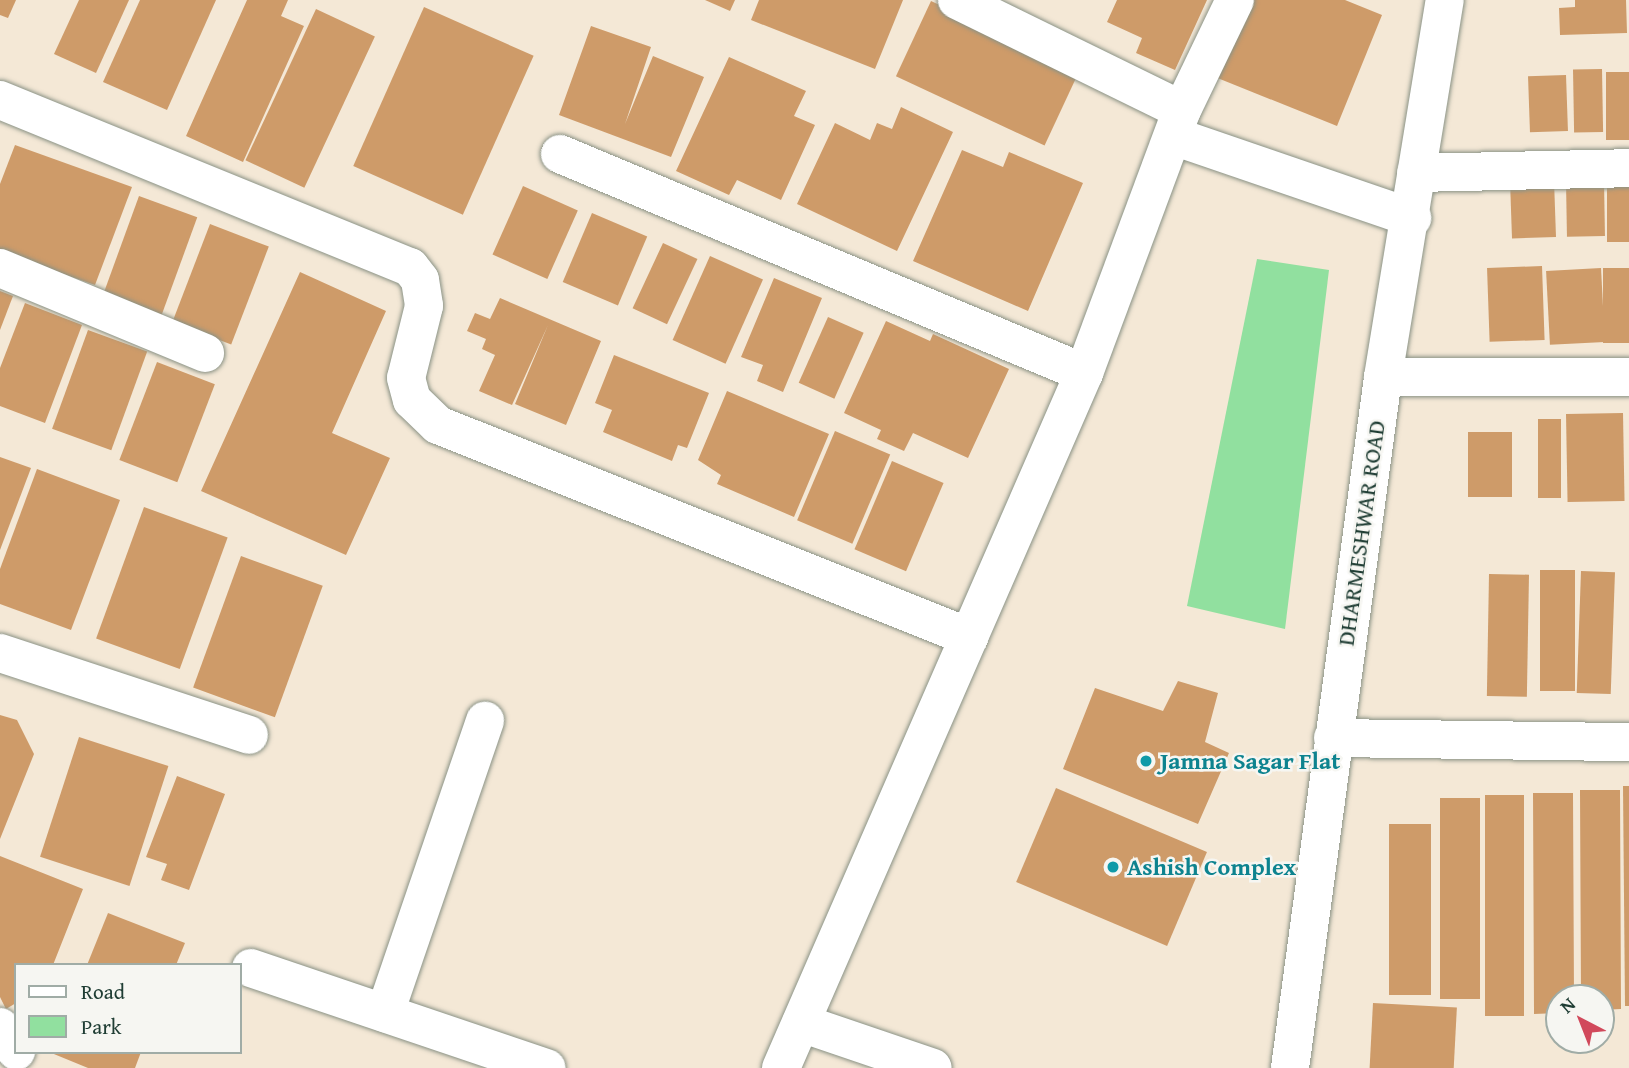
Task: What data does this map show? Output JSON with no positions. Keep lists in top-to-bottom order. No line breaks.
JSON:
{"streets":{"street":["DHARMESHWAR ROAD"]},"places":["Jamna Sagar Flat","Ashish Complex"],"legend":["Road","Park"],"north":"top left"}
